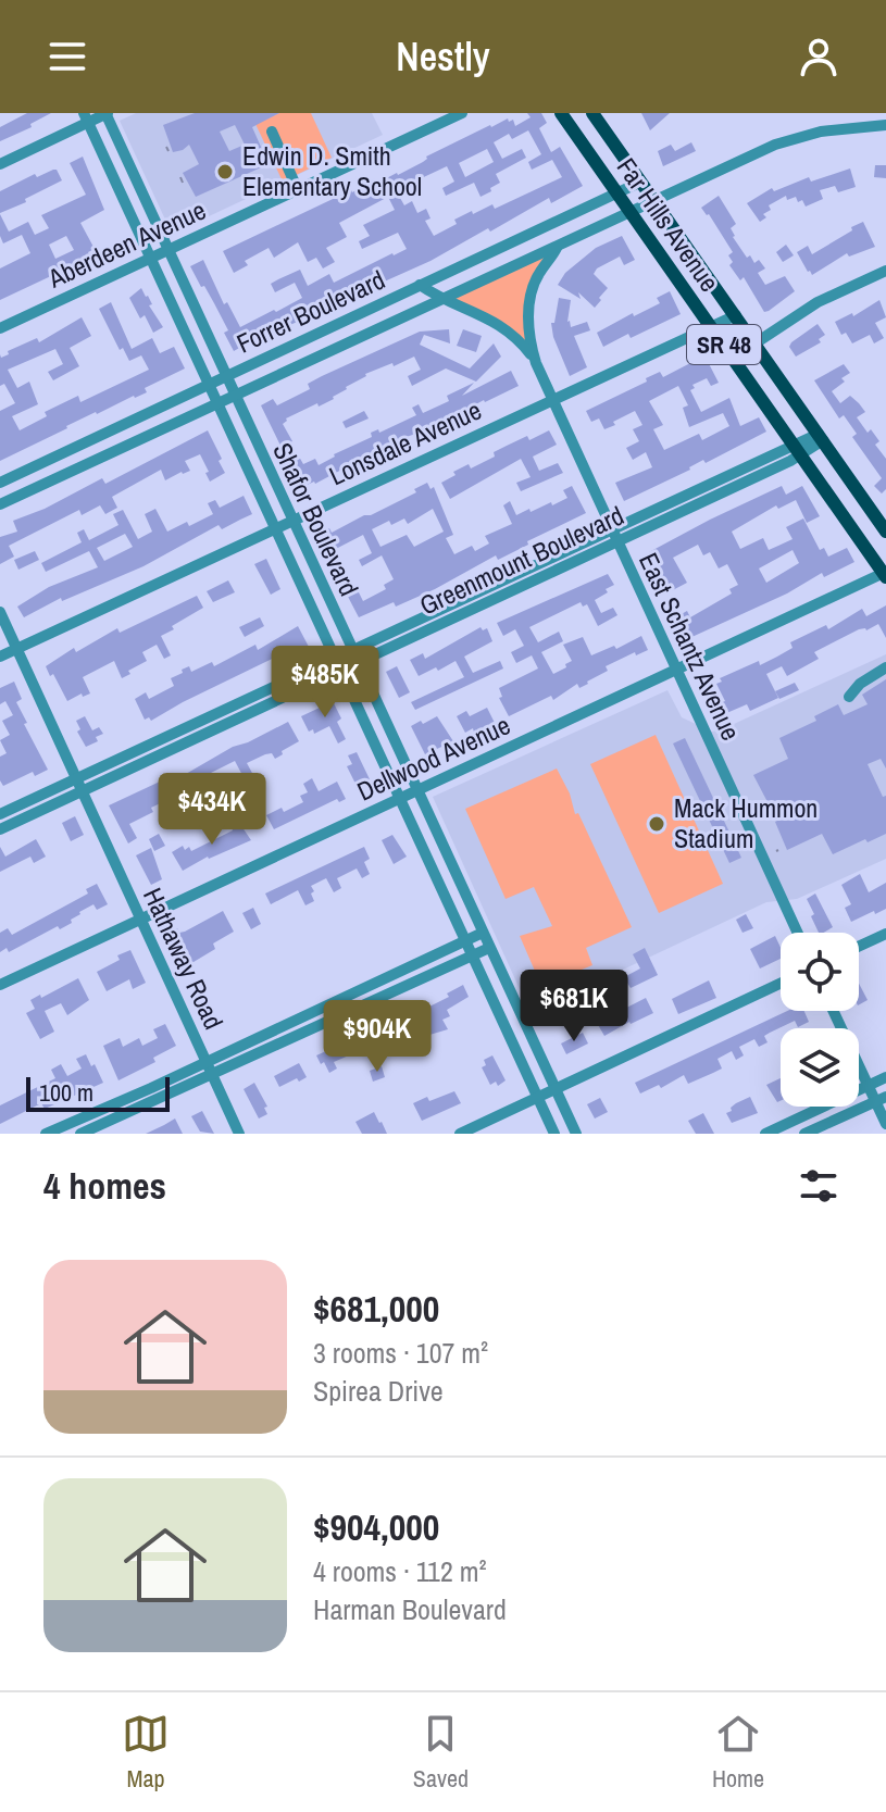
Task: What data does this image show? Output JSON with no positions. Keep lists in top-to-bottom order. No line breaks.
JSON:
{"streets":{"main road":["Far Hills Avenue","SR 48"],"street":["Aberdeen Avenue","Forrer Boulevard","Lonsdale Avenue","Shafor Boulevard","Greenmount Boulevard","East Schantz Avenue","Dellwood Avenue","Hathaway Road"]},"crossings":[["Far Hills Avenue","Forrer Boulevard"],["Far Hills Avenue","Lonsdale Avenue"],["Far Hills Avenue","Greenmount Boulevard"],["Far Hills Avenue","East Schantz Avenue"],["Far Hills Avenue","Dellwood Avenue"],["Aberdeen Avenue","Shafor Boulevard"],["Forrer Boulevard","Shafor Boulevard"],["Forrer Boulevard","East Schantz Avenue"],["Lonsdale Avenue","Shafor Boulevard"],["Lonsdale Avenue","East Schantz Avenue"],["Lonsdale Avenue","Hathaway Road"],["Shafor Boulevard","Greenmount Boulevard"],["Shafor Boulevard","Dellwood Avenue"],["Greenmount Boulevard","East Schantz Avenue"],["Greenmount Boulevard","Hathaway Road"],["East Schantz Avenue","Dellwood Avenue"],["Dellwood Avenue","Hathaway Road"]],"places":["Edwin D. Smith Elementary School","Mack Hummon Stadium"],"scale_bar":"100 m","page":{"header":"Nestly","price":["$485K","$434K","$681K","$904K"],"scale":"100 m","heading":"4 homes","list":[{"name":"$681,000","note":"3 rooms · 107 m² · Spirea Drive"},{"name":"$904,000","note":"4 rooms · 112 m² · Harman Boulevard"}],"tabs":["Map","Saved","Home"]}}
